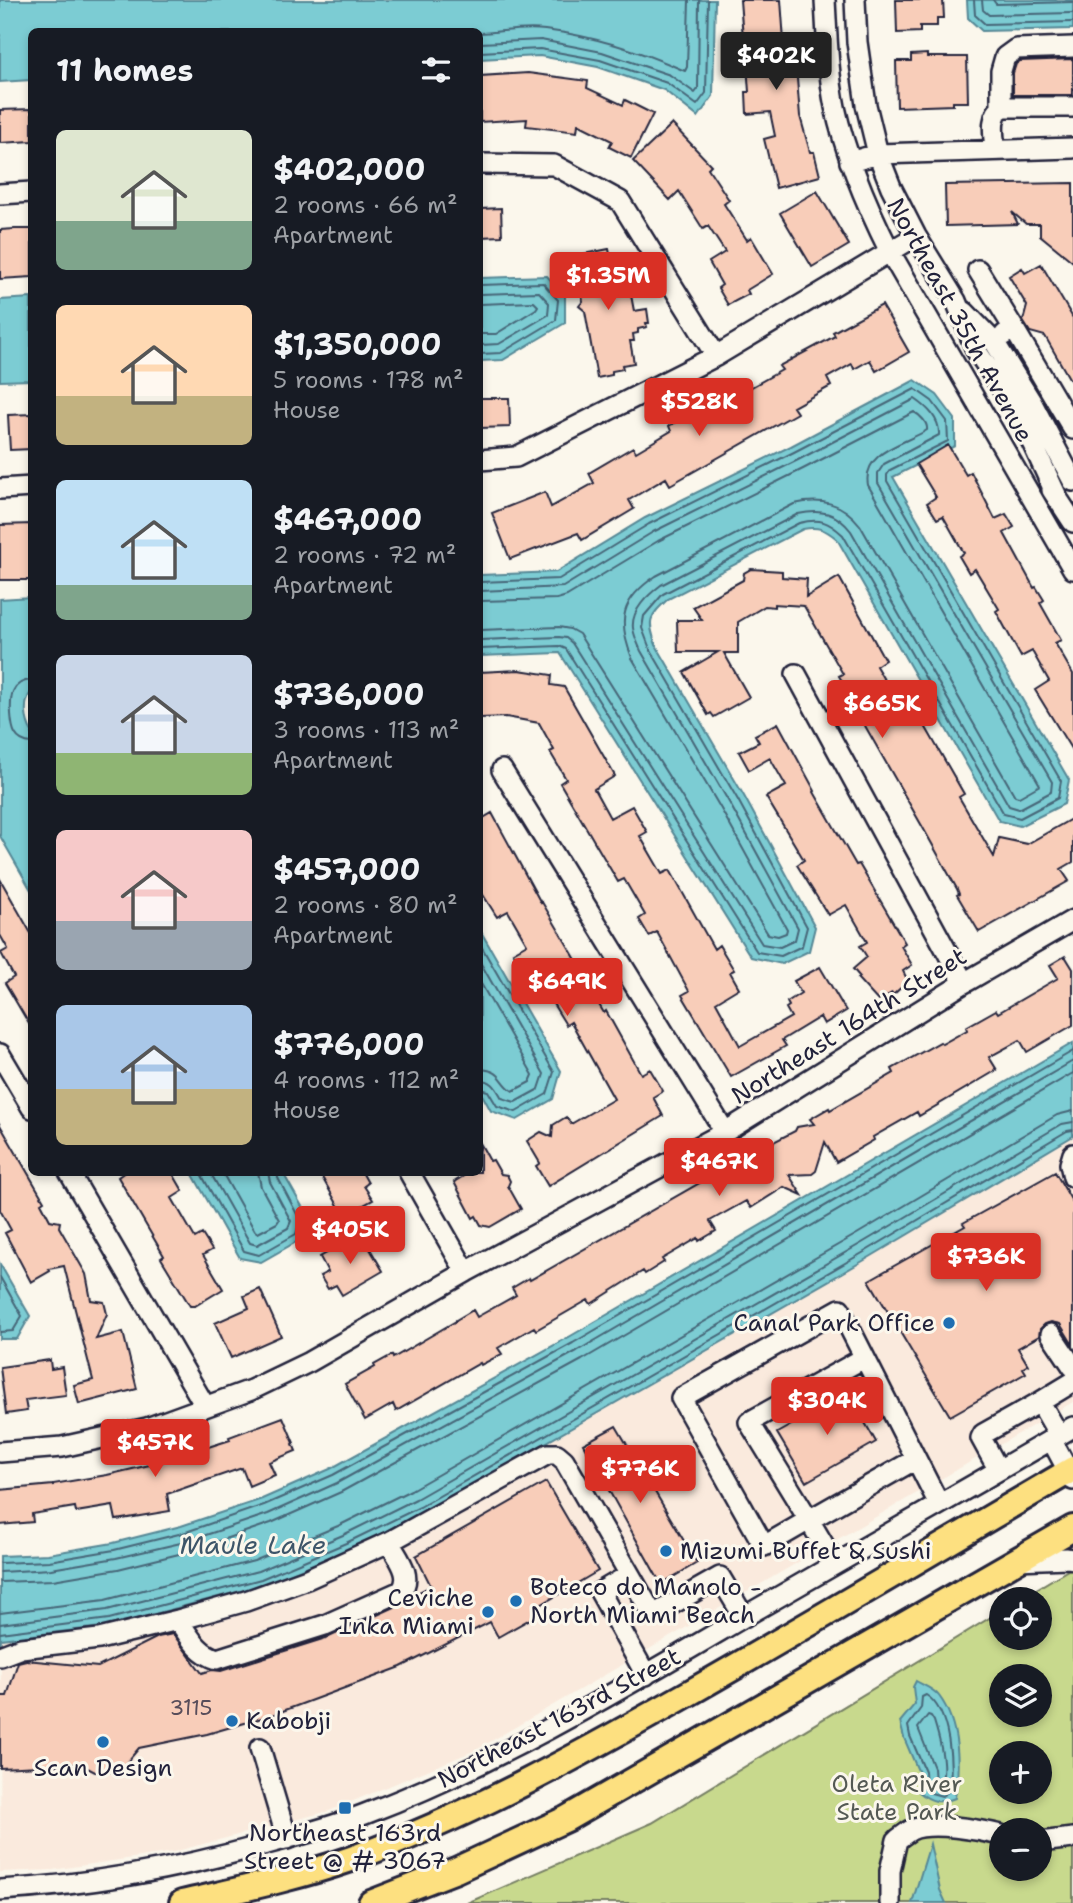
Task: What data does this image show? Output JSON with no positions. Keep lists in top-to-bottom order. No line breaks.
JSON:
{"streets":{"main road":["Northeast 163rd Street"],"street":["Northeast 35th Avenue","Northeast 164th Street"]},"water":["Maule Lake"],"parks":["Oleta River State Park"],"places":{"other":["Canal Park Office","Mizumi Buffet & Sushi","Boteco do Manolo - North Miami Beach","Ceviche Inka Miami","Kabobji","Scan Design"],"transit":["Northeast 163rd Street @ # 3067"]},"house_numbers":["3115"],"page":{"heading":"11 homes","price":["$402K","$1.35M","$528K","$665K","$649K","$467K","$405K","$736K","$304K","$457K","$776K"],"list":[{"name":"$402,000","note":"2 rooms · 66 m² · Apartment"},{"name":"$1,350,000","note":"5 rooms · 178 m² · House"},{"name":"$467,000","note":"2 rooms · 72 m² · Apartment"},{"name":"$736,000","note":"3 rooms · 113 m² · Apartment"},{"name":"$457,000","note":"2 rooms · 80 m² · Apartment"},{"name":"$776,000","note":"4 rooms · 112 m² · House"}],"map_buttons":["+","−"]}}
